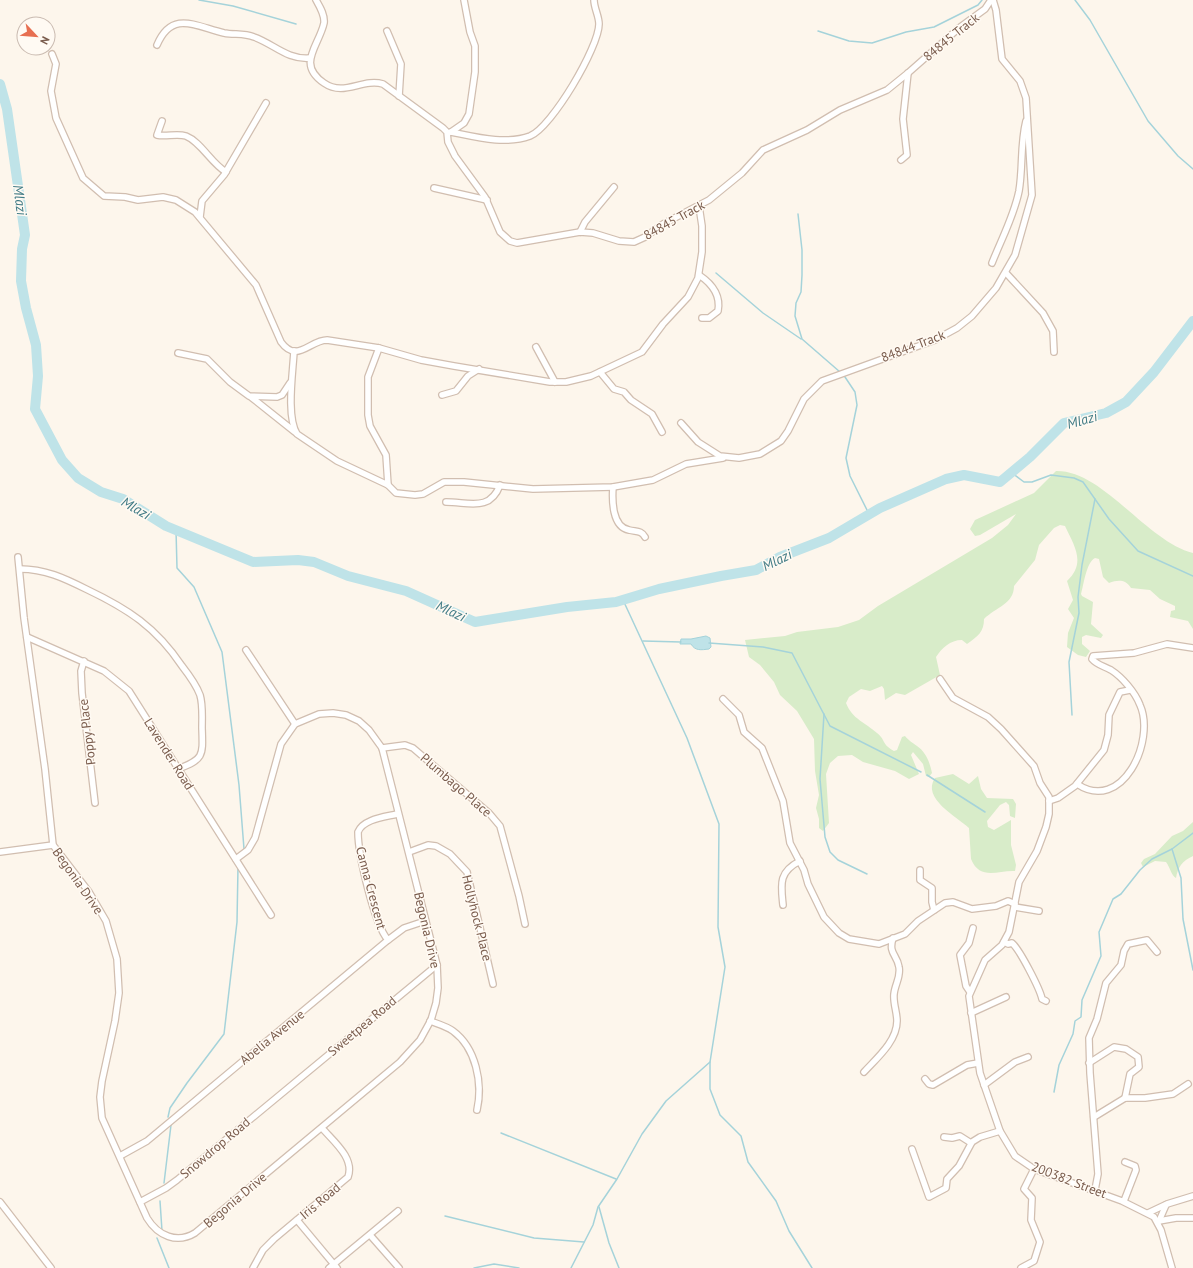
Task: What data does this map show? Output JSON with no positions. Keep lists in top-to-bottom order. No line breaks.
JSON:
{"streets":{"street":["84845 Track","84844 Track","Poppy Place","Lavender Road","Plumbago Place","Begonia Drive","Canna Crescent","Hollyhock Place","Sweetpea Road","Abelia Avenue","Snowdrop Road","200382 Street","Iris Road"]},"crossings":[["84845 Track","84844 Track"],["Poppy Place","Lavender Road"],["Lavender Road","Begonia Drive"],["Plumbago Place","Begonia Drive"],["Begonia Drive","Canna Crescent"],["Begonia Drive","Hollyhock Place"],["Begonia Drive","Sweetpea Road"],["Begonia Drive","Abelia Avenue"],["Begonia Drive","Snowdrop Road"],["Begonia Drive","Iris Road"],["Canna Crescent","Abelia Avenue"],["Sweetpea Road","Snowdrop Road"]],"water":["Mlazi"],"north":"bottom right"}
